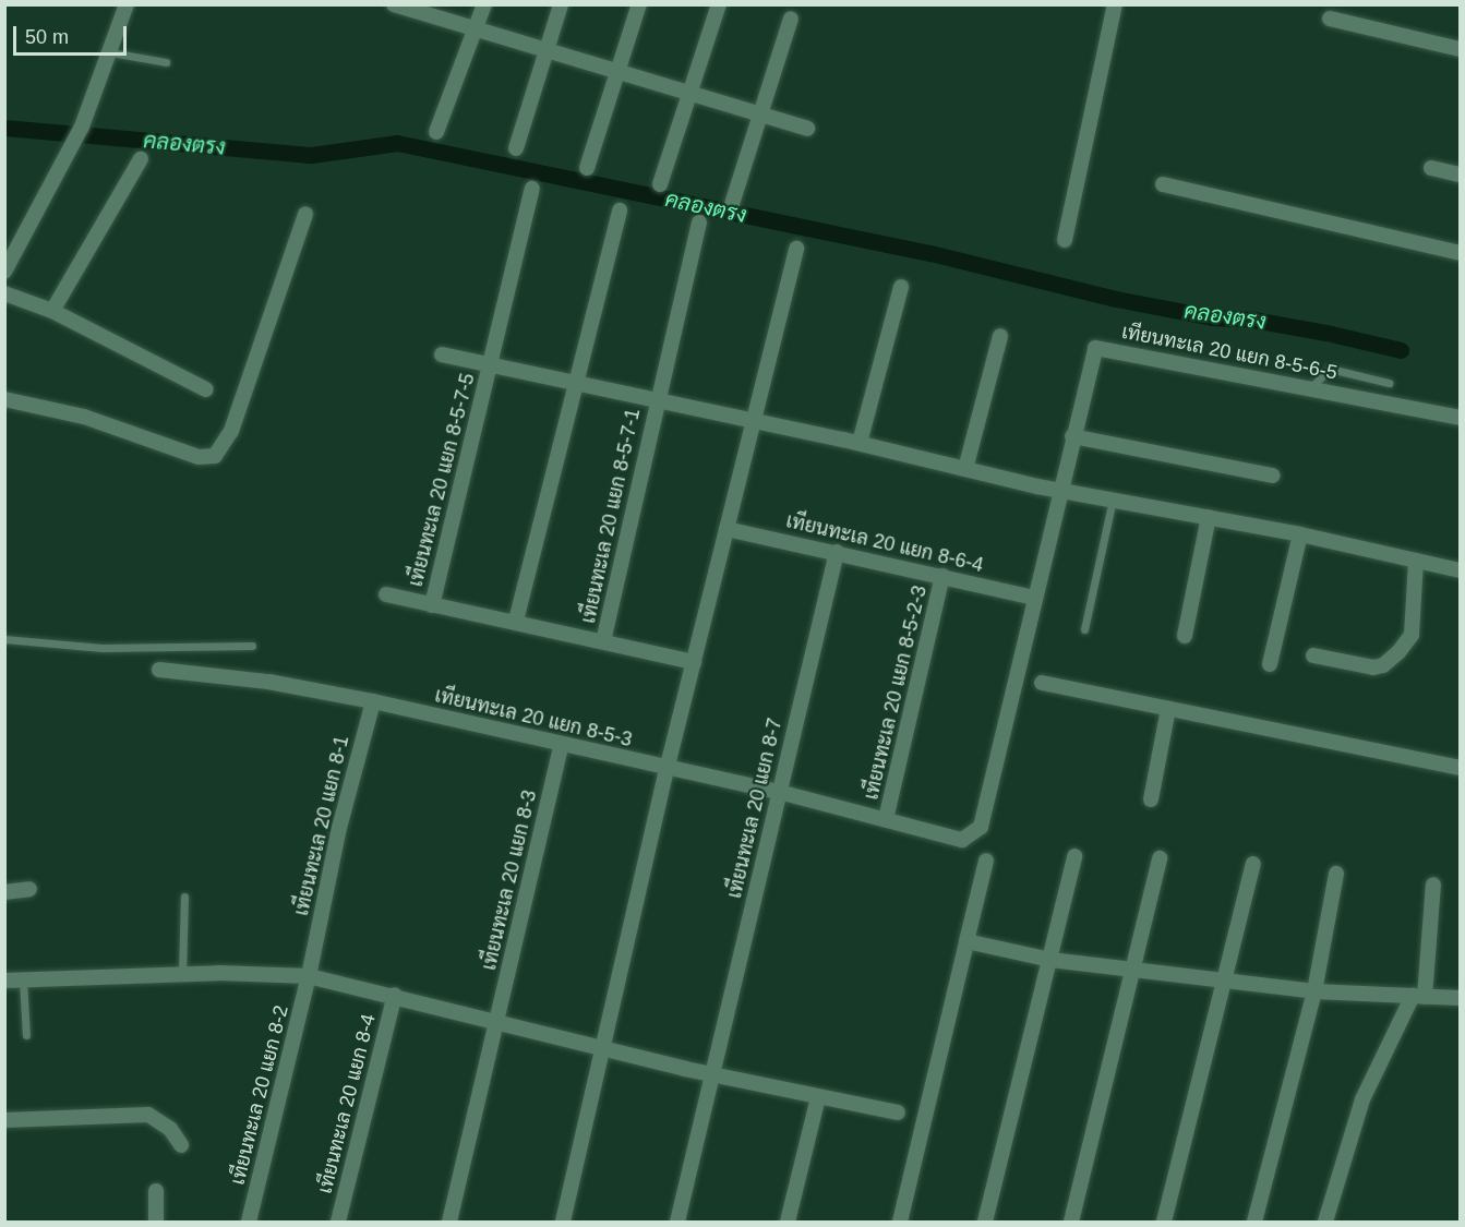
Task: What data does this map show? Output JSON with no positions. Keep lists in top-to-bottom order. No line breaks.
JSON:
{"streets":{"street":["เทียนทะเล 20 แยก 8-5-6-5","เทียนทะเล 20 แยก 8-5-7-5","เทียนทะเล 20 แยก 8-5-7-1","เทียนทะเล 20 แยก 8-6-4","เทียนทะเล 20 แยก 8-5-2-3","เทียนทะเล 20 แยก 8-5-3","เทียนทะเล 20 แยก 8-7","เทียนทะเล 20 แยก 8-1","เทียนทะเล 20 แยก 8-3","เทียนทะเล 20 แยก 8-2","เทียนทะเล 20 แยก 8-4"]},"crossings":[["เทียนทะเล 20 แยก 8-5-6-5","เทียนทะเล 20 แยก 8-6-4"],["เทียนทะเล 20 แยก 8-5-6-5","เทียนทะเล 20 แยก 8-5-2-3"],["เทียนทะเล 20 แยก 8-5-6-5","เทียนทะเล 20 แยก 8-5-3"],["เทียนทะเล 20 แยก 8-6-4","เทียนทะเล 20 แยก 8-5-2-3"],["เทียนทะเล 20 แยก 8-6-4","เทียนทะเล 20 แยก 8-7"],["เทียนทะเล 20 แยก 8-5-2-3","เทียนทะเล 20 แยก 8-5-3"],["เทียนทะเล 20 แยก 8-5-3","เทียนทะเล 20 แยก 8-7"],["เทียนทะเล 20 แยก 8-5-3","เทียนทะเล 20 แยก 8-1"],["เทียนทะเล 20 แยก 8-5-3","เทียนทะเล 20 แยก 8-3"],["เทียนทะเล 20 แยก 8-1","เทียนทะเล 20 แยก 8-2"]],"water":["คลองตรง"],"scale_bar":"50 m"}
